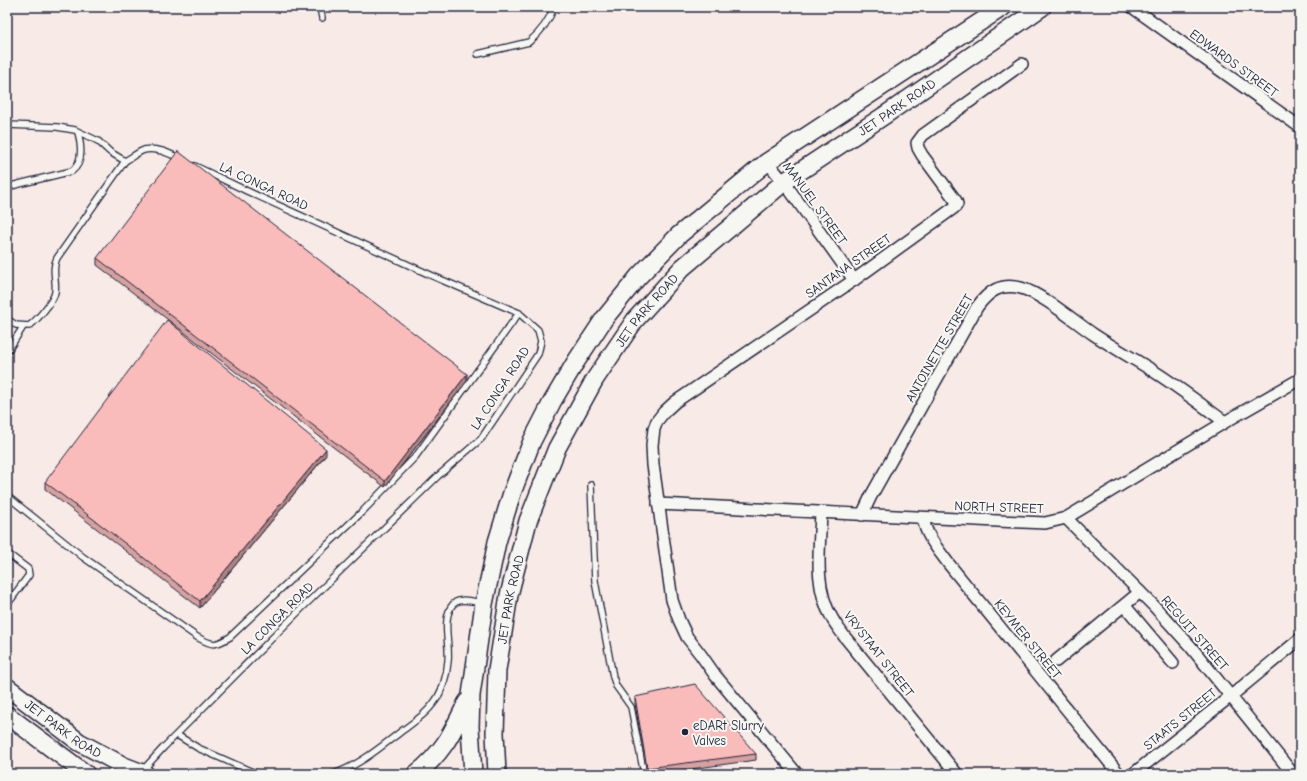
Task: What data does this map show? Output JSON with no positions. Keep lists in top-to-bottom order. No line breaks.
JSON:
{"streets":{"main road":["JET PARK ROAD"],"street":["EDWARDS STREET","MANUEL STREET","SANTANA STREET","ANTOINETTE STREET","NORTH STREET","REGUIT STREET","KEYMER STREET","VRYSTAAT STREET","STAATS STREET"],"lane":["LA CONGA ROAD"]},"crossings":[["JET PARK ROAD","LA CONGA ROAD"],["JET PARK ROAD","MANUEL STREET"],["MANUEL STREET","SANTANA STREET"],["SANTANA STREET","NORTH STREET"],["ANTOINETTE STREET","NORTH STREET"],["NORTH STREET","REGUIT STREET"],["NORTH STREET","KEYMER STREET"],["NORTH STREET","VRYSTAAT STREET"],["REGUIT STREET","STAATS STREET"]],"places":["eDARt Slurry Valves"]}
